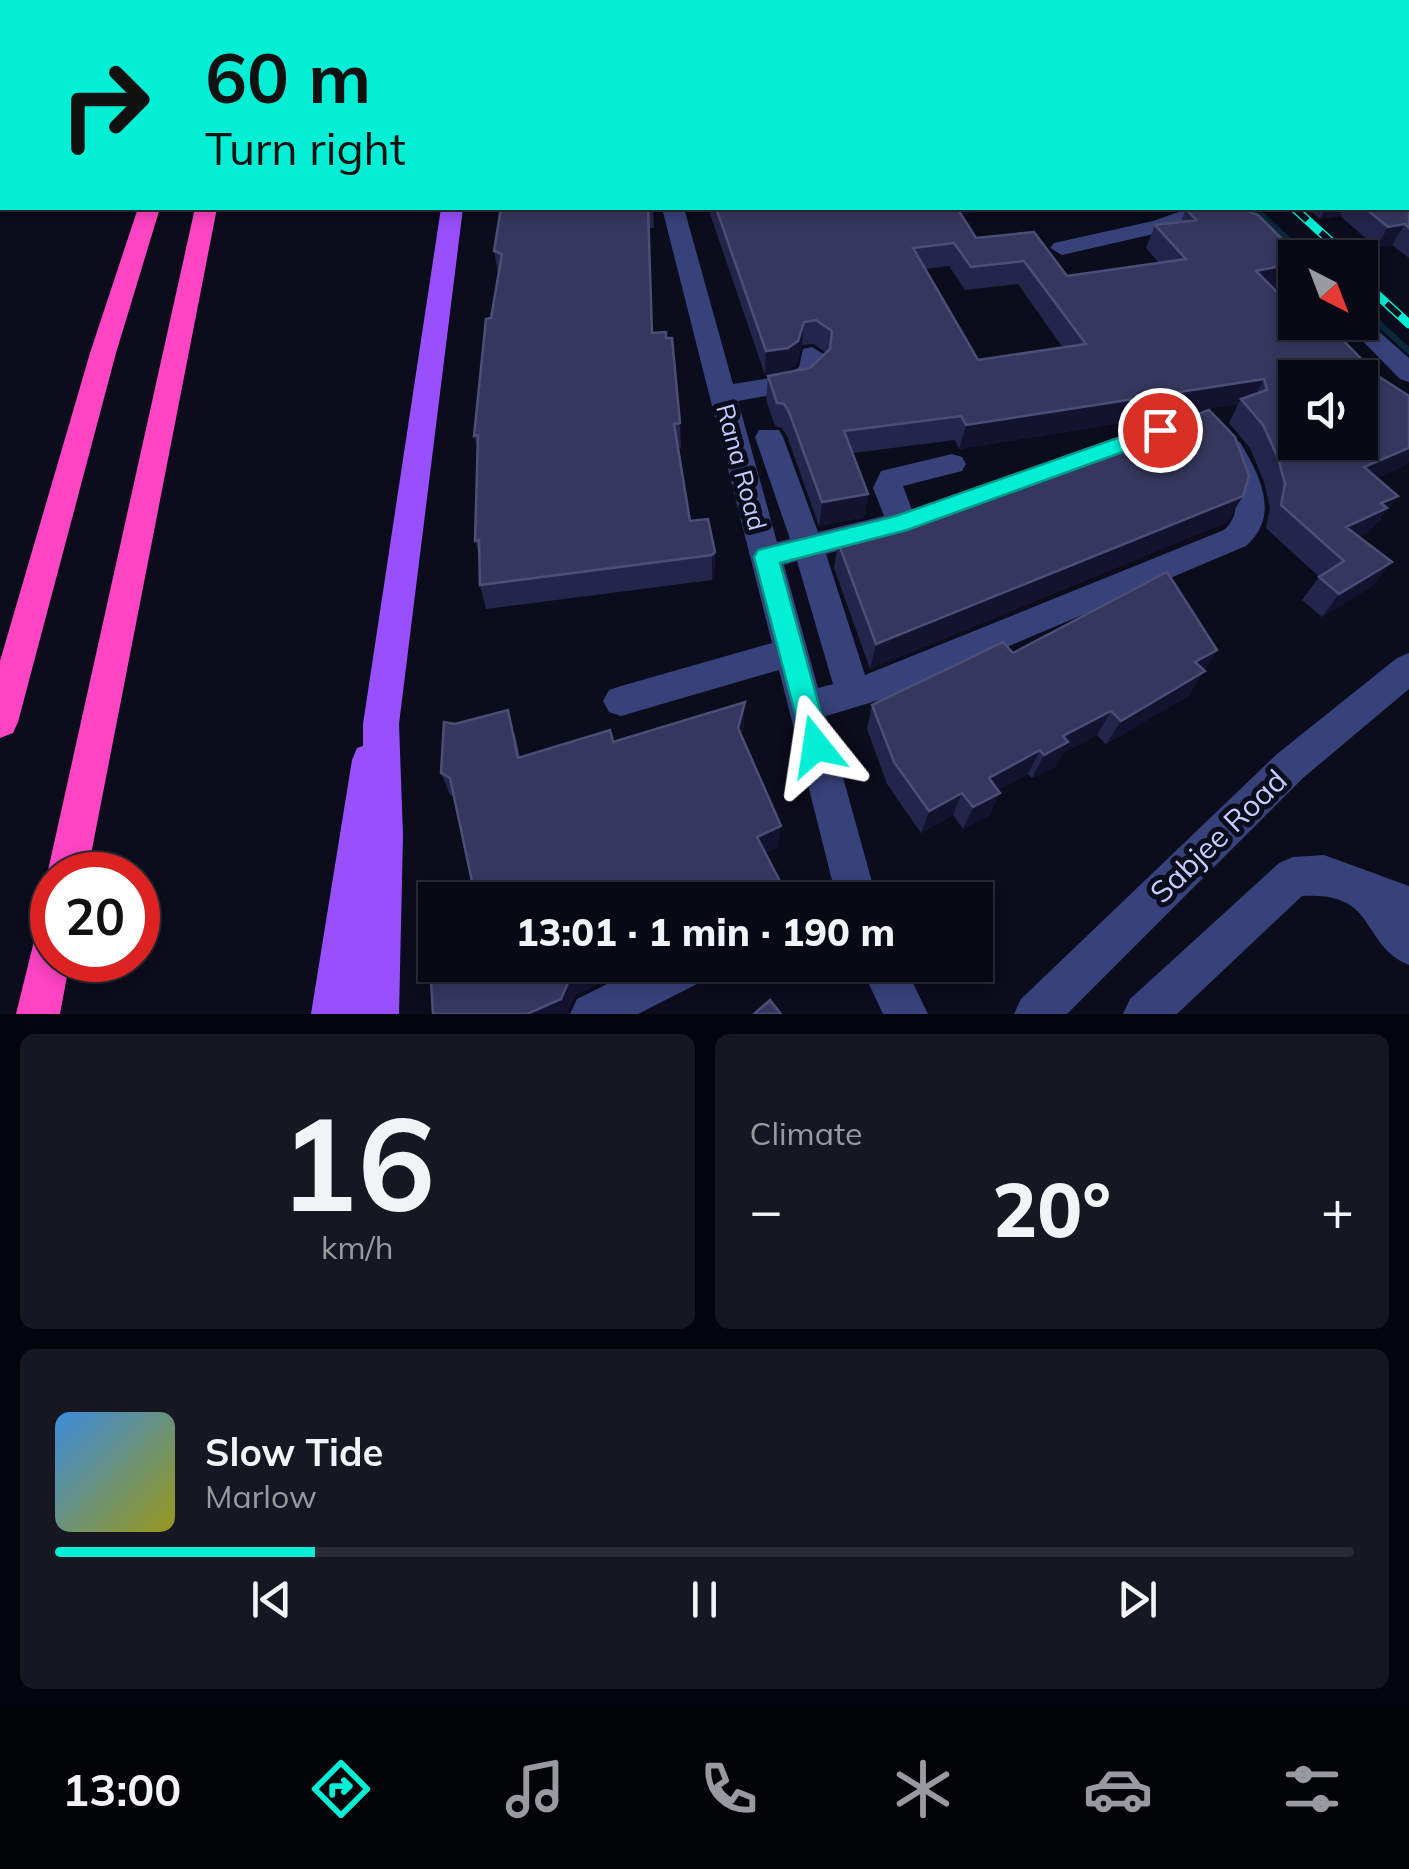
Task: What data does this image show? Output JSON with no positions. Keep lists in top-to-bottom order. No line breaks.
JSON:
{"streets":{"street":["Rana Road","Sabjee Road"]},"north":"bottom right","page":{"turn":["60 m","Turn right"],"limit":"20","trip":"13:01 · 1 min · 190 m","tile":[["16","km/h"],"Climate"],"heat":["−","20°","+"],"song":["Slow Tide","Marlow"],"tabs":"13:00"}}
